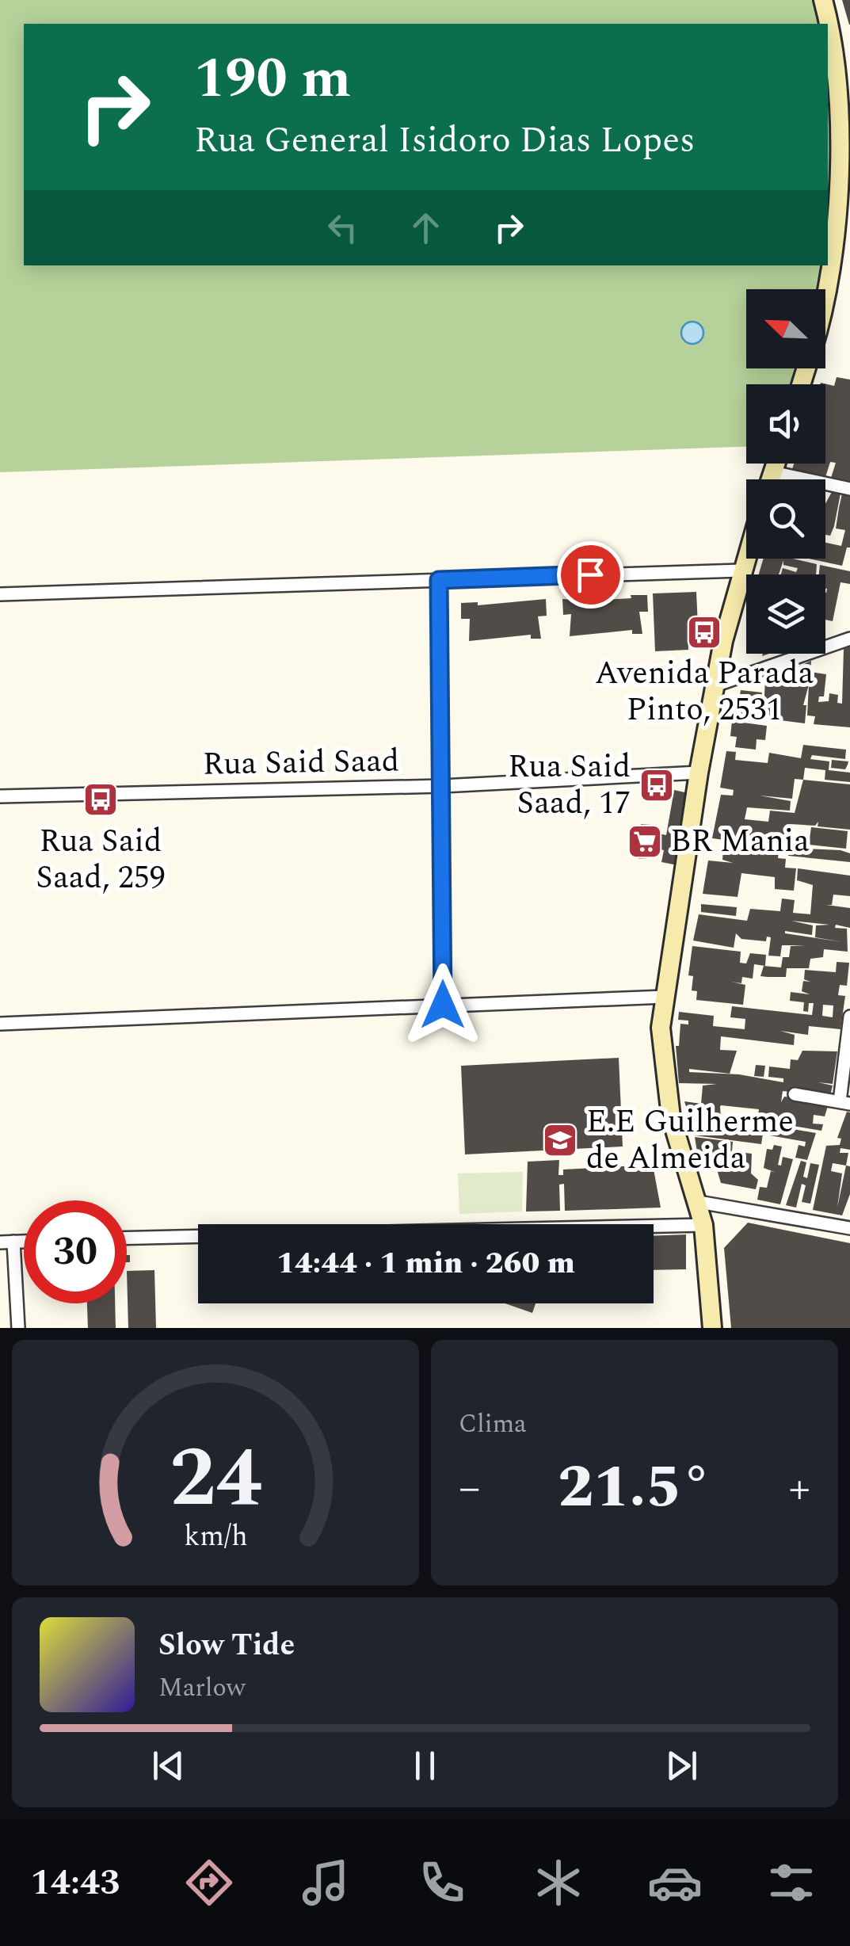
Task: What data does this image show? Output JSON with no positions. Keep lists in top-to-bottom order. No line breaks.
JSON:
{"streets":{"street":["Rua Said Saad"]},"places":{"bus stop":["Avenida Parada Pinto, 2531","Rua Said Saad, 17","Rua Said Saad, 259"],"supermarket":["BR Mania"],"school or university":["E.E Guilherme de Almeida"]},"north":"top left","page":{"turn":["190 m","Rua General Isidoro Dias Lopes"],"limit":"30","trip":"14:44 · 1 min · 260 m","tile":"Clima","heat":["−","21.5°","+"],"song":["Slow Tide","Marlow"],"tabs":"14:43","gauge":["24","km/h"]}}
